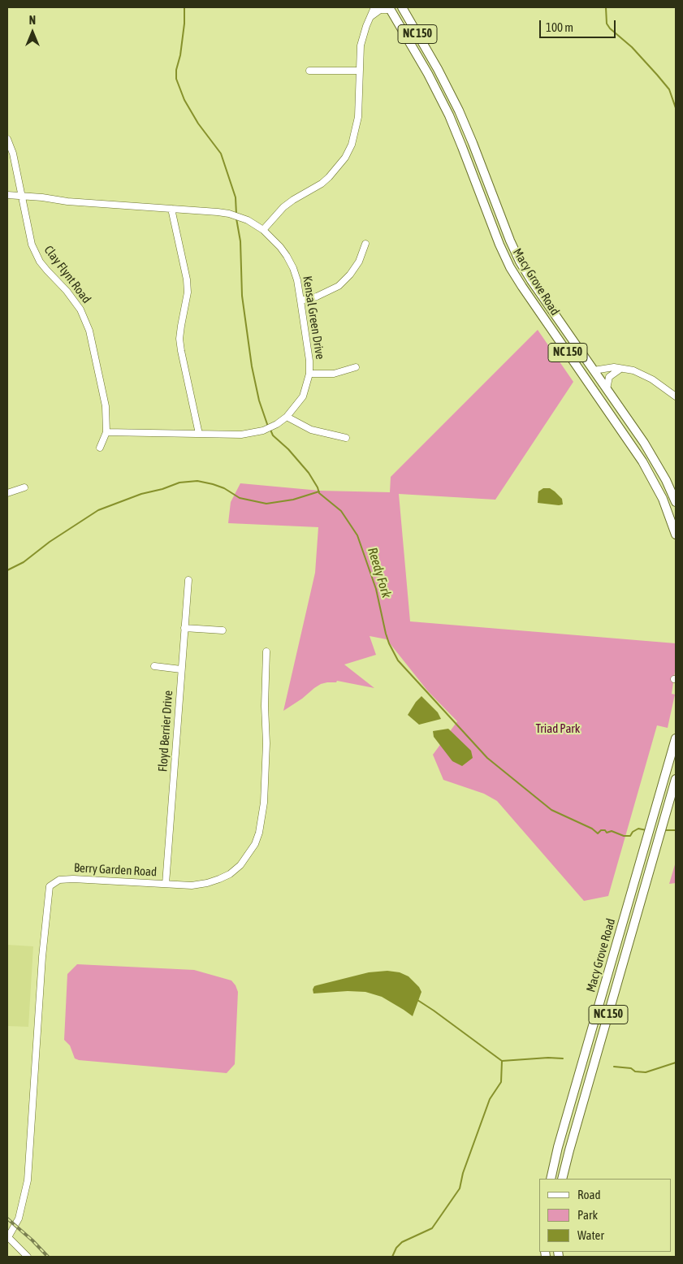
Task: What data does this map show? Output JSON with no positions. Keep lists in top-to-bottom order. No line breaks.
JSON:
{"streets":{"main road":["NC 150","Macy Grove Road"],"street":["Clay Flynt Road","Kensal Green Drive","Floyd Berrier Drive","Berry Garden Road"]},"crossings":[["Clay Flynt Road","Kensal Green Drive"],["Floyd Berrier Drive","Berry Garden Road"]],"water":["Reedy Fork"],"parks":["Triad Park"],"legend":["Road","Park","Water"],"scale_bar":"100 m","north":"top"}
